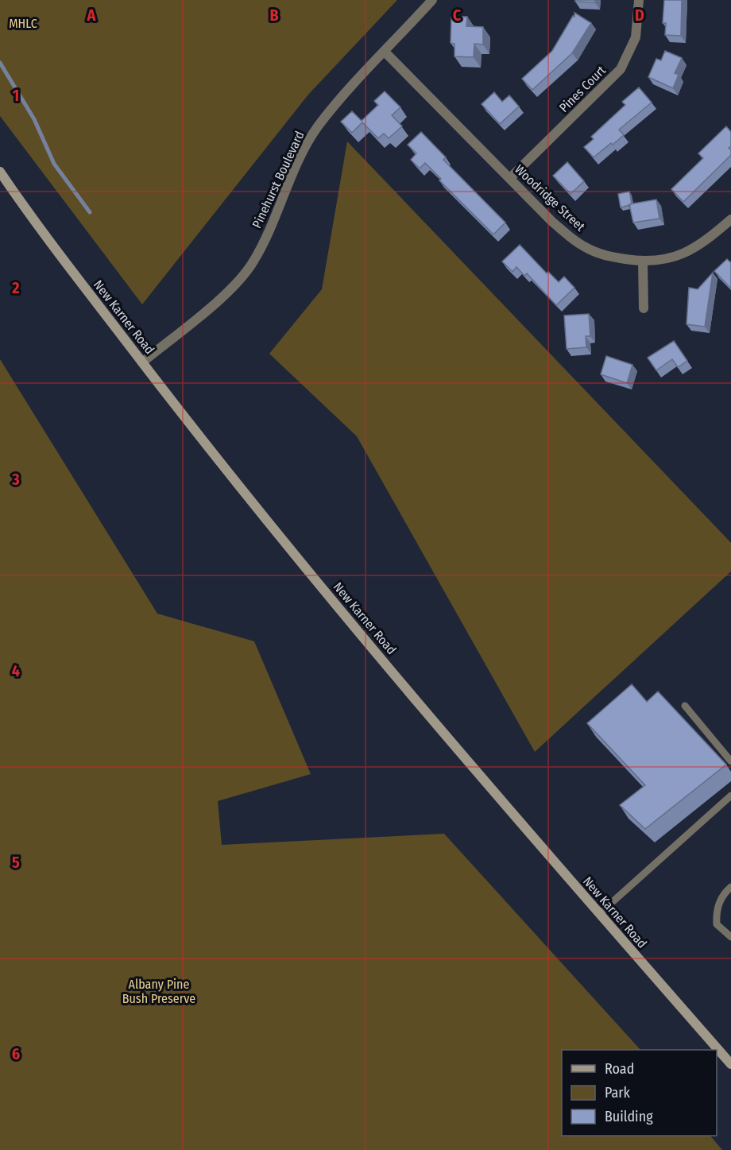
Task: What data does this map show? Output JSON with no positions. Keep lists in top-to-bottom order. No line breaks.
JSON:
{"streets":{"main road":["New Karner Road"],"street":["Pines Court","Pinehurst Boulevard","Woodridge Street"]},"crossings":[["Pines Court","Woodridge Street"],["Pinehurst Boulevard","Woodridge Street"],["Pinehurst Boulevard","New Karner Road"]],"parks":["MHLC","Albany Pine Bush Preserve"],"legend":["Road","Park","Building"],"grid":{"columns":["A","B","C","D"],"rows":["1","2","3","4","5","6"]}}
